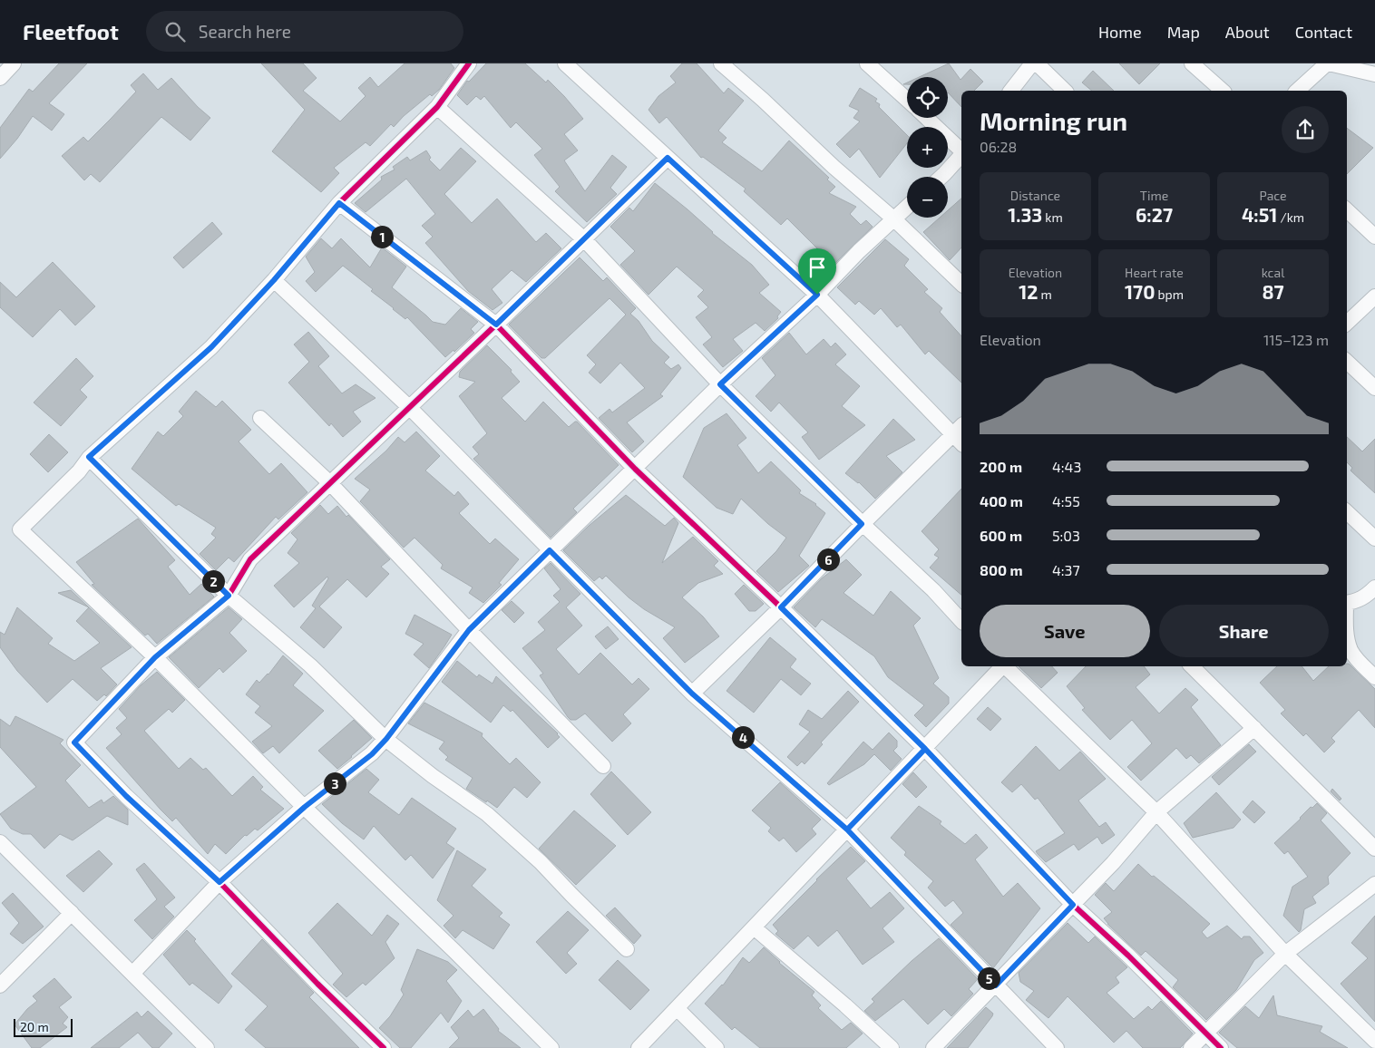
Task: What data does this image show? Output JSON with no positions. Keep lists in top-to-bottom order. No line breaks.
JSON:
{"scale_bar":"20 m","page":{"header":"Fleetfoot","search":"Search here","nav":["Home","Map","About","Contact"],"map_buttons":["+","−"],"heading":["Morning run","06:28"],"stats":[["Distance","1.33 km"],["Time","6:27"],["Pace","4:51 /km"],["Elevation","12 m"],["Heart rate","170 bpm"],["kcal","87"]],"pins":["1","6","2","4","3","5"],"chart":["Elevation","115–123 m"],"list":[{"name":"200 m","note":"4:43"},{"name":"400 m","note":"4:55"},{"name":"600 m","note":"5:03"},{"name":"800 m","note":"4:37"}],"buttons":["Save","Share"],"scale":"20 m"}}
